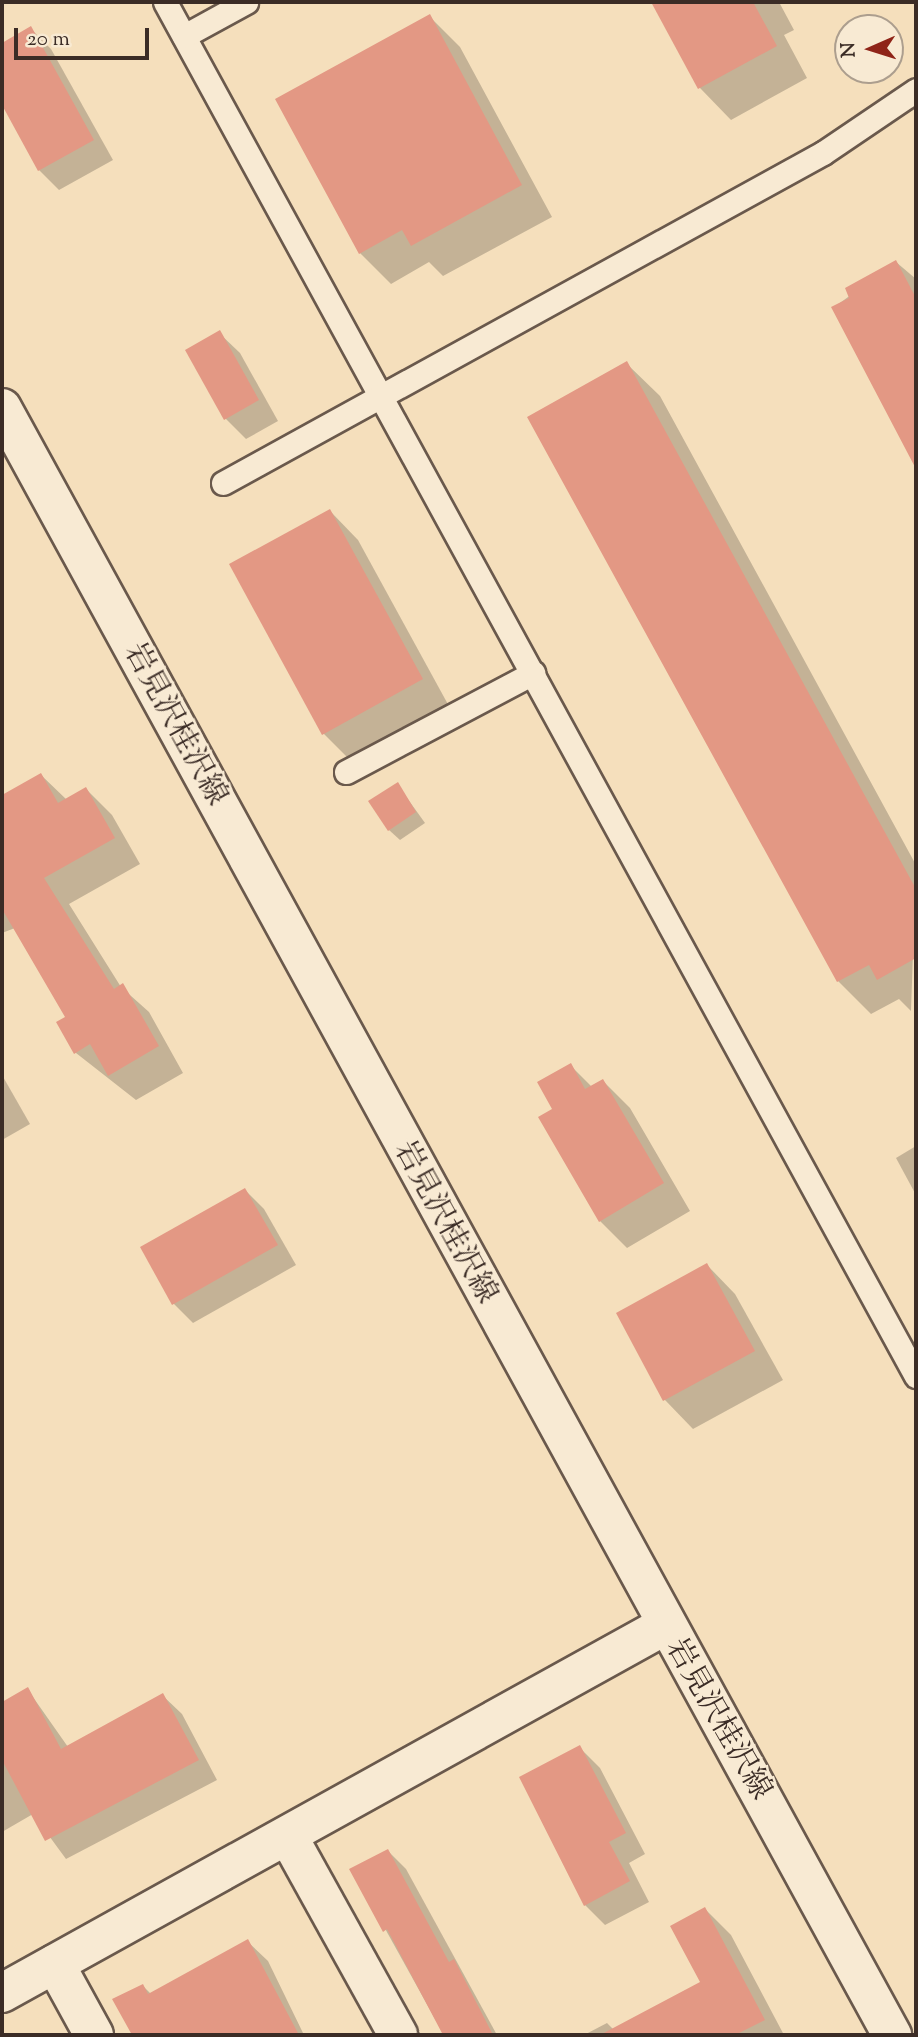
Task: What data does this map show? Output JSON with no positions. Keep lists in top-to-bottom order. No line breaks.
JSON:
{"streets":{"main road":["岩見沢桂沢線"]},"scale_bar":"20 m","north":"left"}
